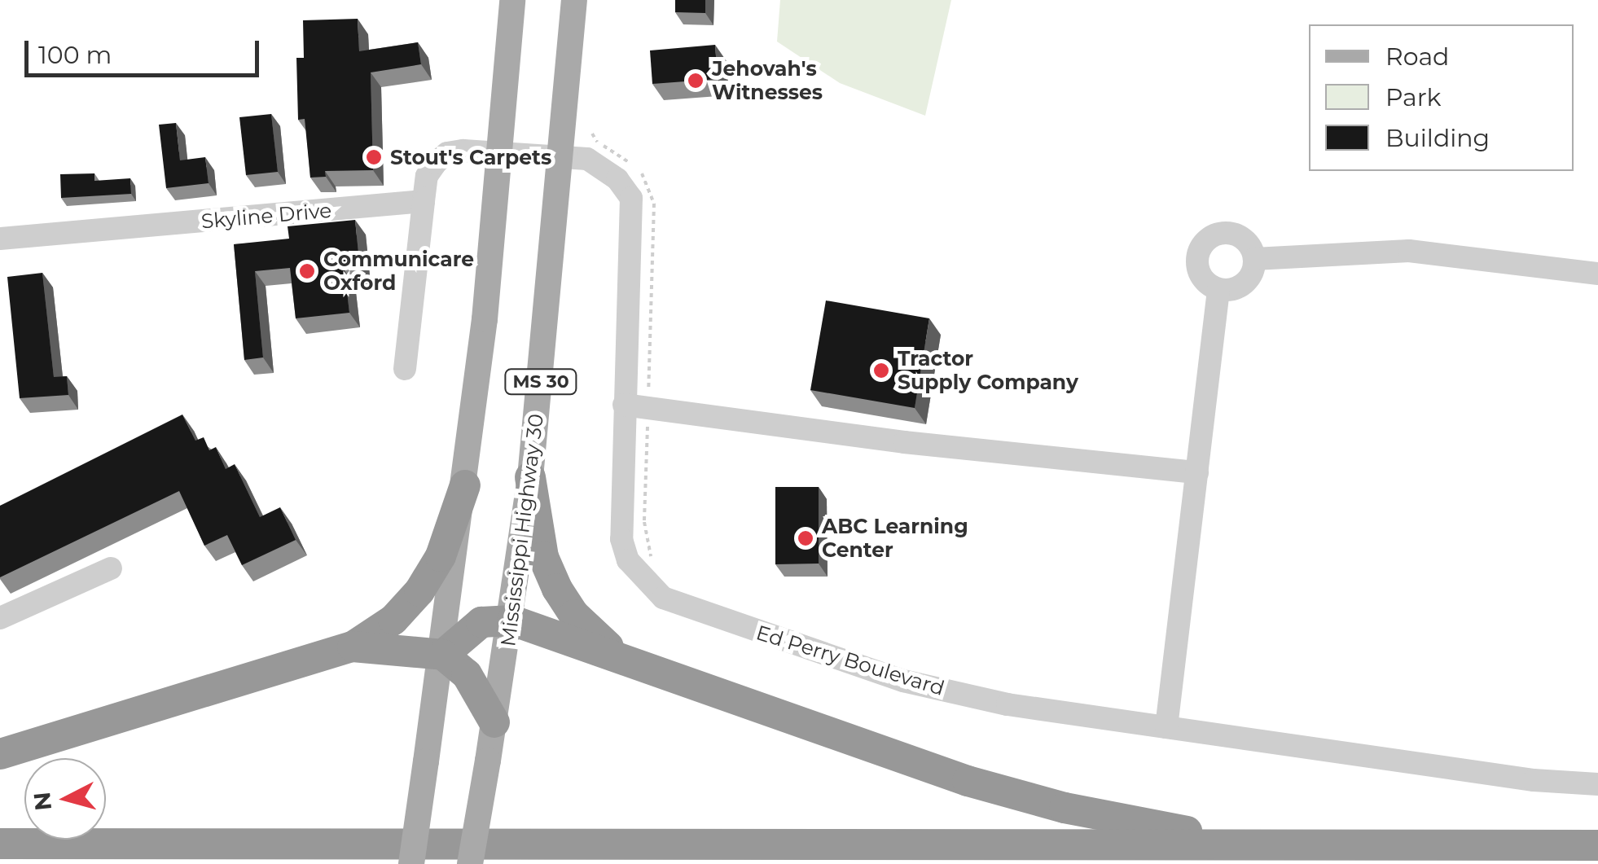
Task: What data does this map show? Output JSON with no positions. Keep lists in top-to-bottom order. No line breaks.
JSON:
{"streets":{"main road":["MS 30","Mississippi Highway 30"],"street":["Skyline Drive","Ed Perry Boulevard"]},"crossings":[["MS 30","Ed Perry Boulevard"],["Mississippi Highway 30","Ed Perry Boulevard"]],"places":["Jehovah's Witnesses","Stout's Carpets","Communicare Oxford","Tractor Supply Company","ABC Learning Center"],"legend":["Road","Park","Building"],"scale_bar":"100 m","north":"left"}
